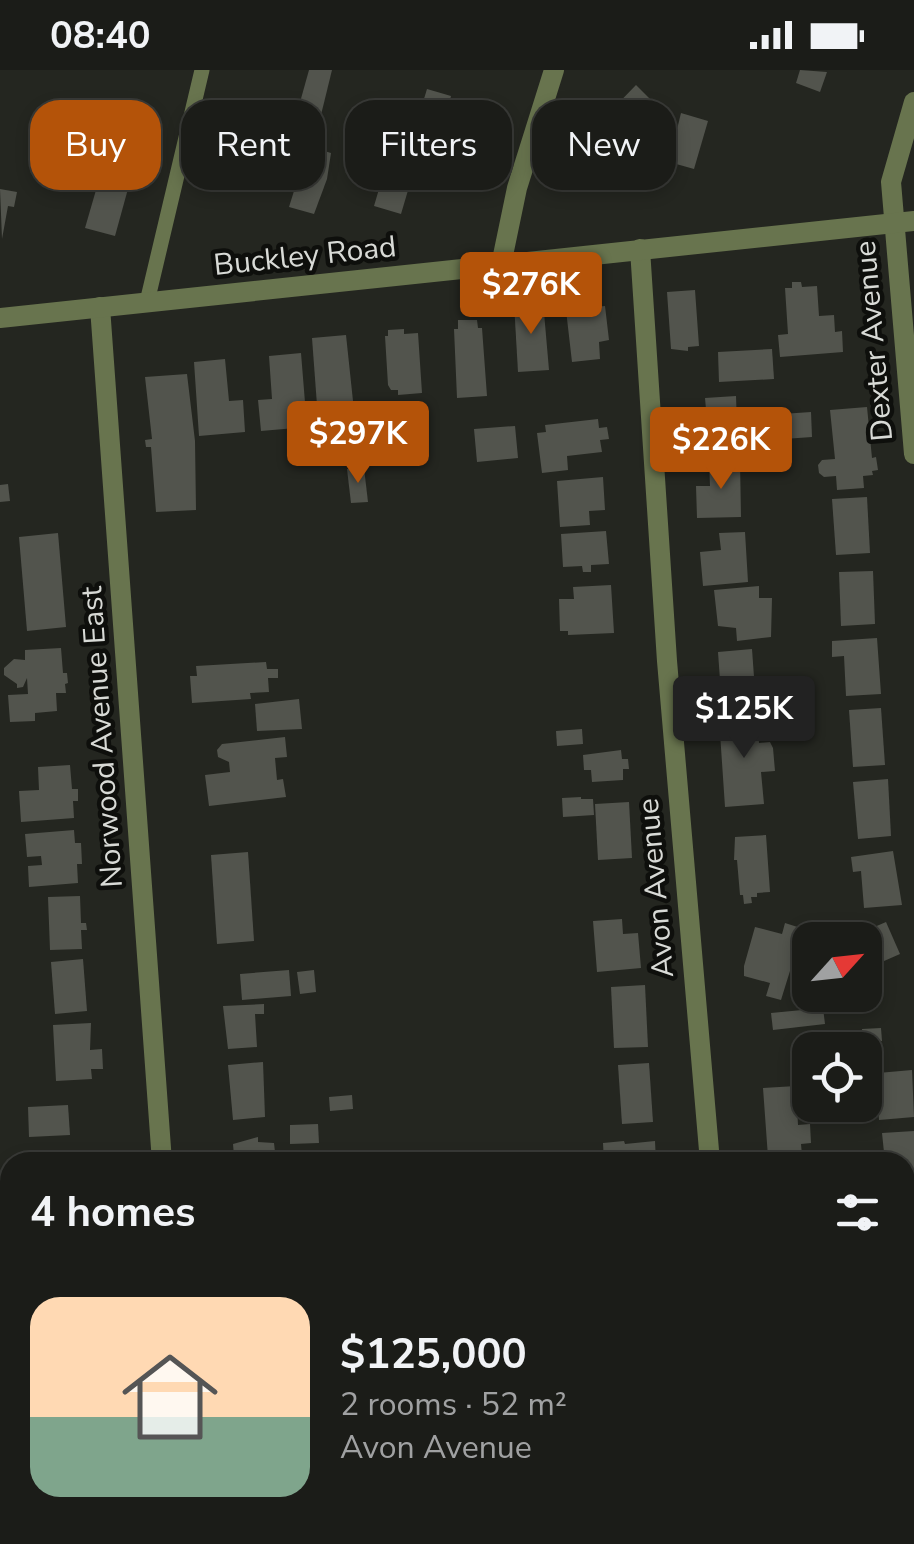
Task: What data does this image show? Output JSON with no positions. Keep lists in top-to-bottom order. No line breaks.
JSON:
{"streets":{"street":["Buckley Road","Dexter Avenue","Norwood Avenue East","Avon Avenue"]},"crossings":[["Buckley Road","Dexter Avenue"],["Buckley Road","Norwood Avenue East"],["Buckley Road","Avon Avenue"]],"north":"top right","page":{"status":"08:40","chip":["Buy","Rent","Filters","New"],"price":["$276K","$297K","$226K","$125K"],"heading":"4 homes","list":[{"name":"$125,000","note":"2 rooms · 52 m² · Avon Avenue"}]}}
